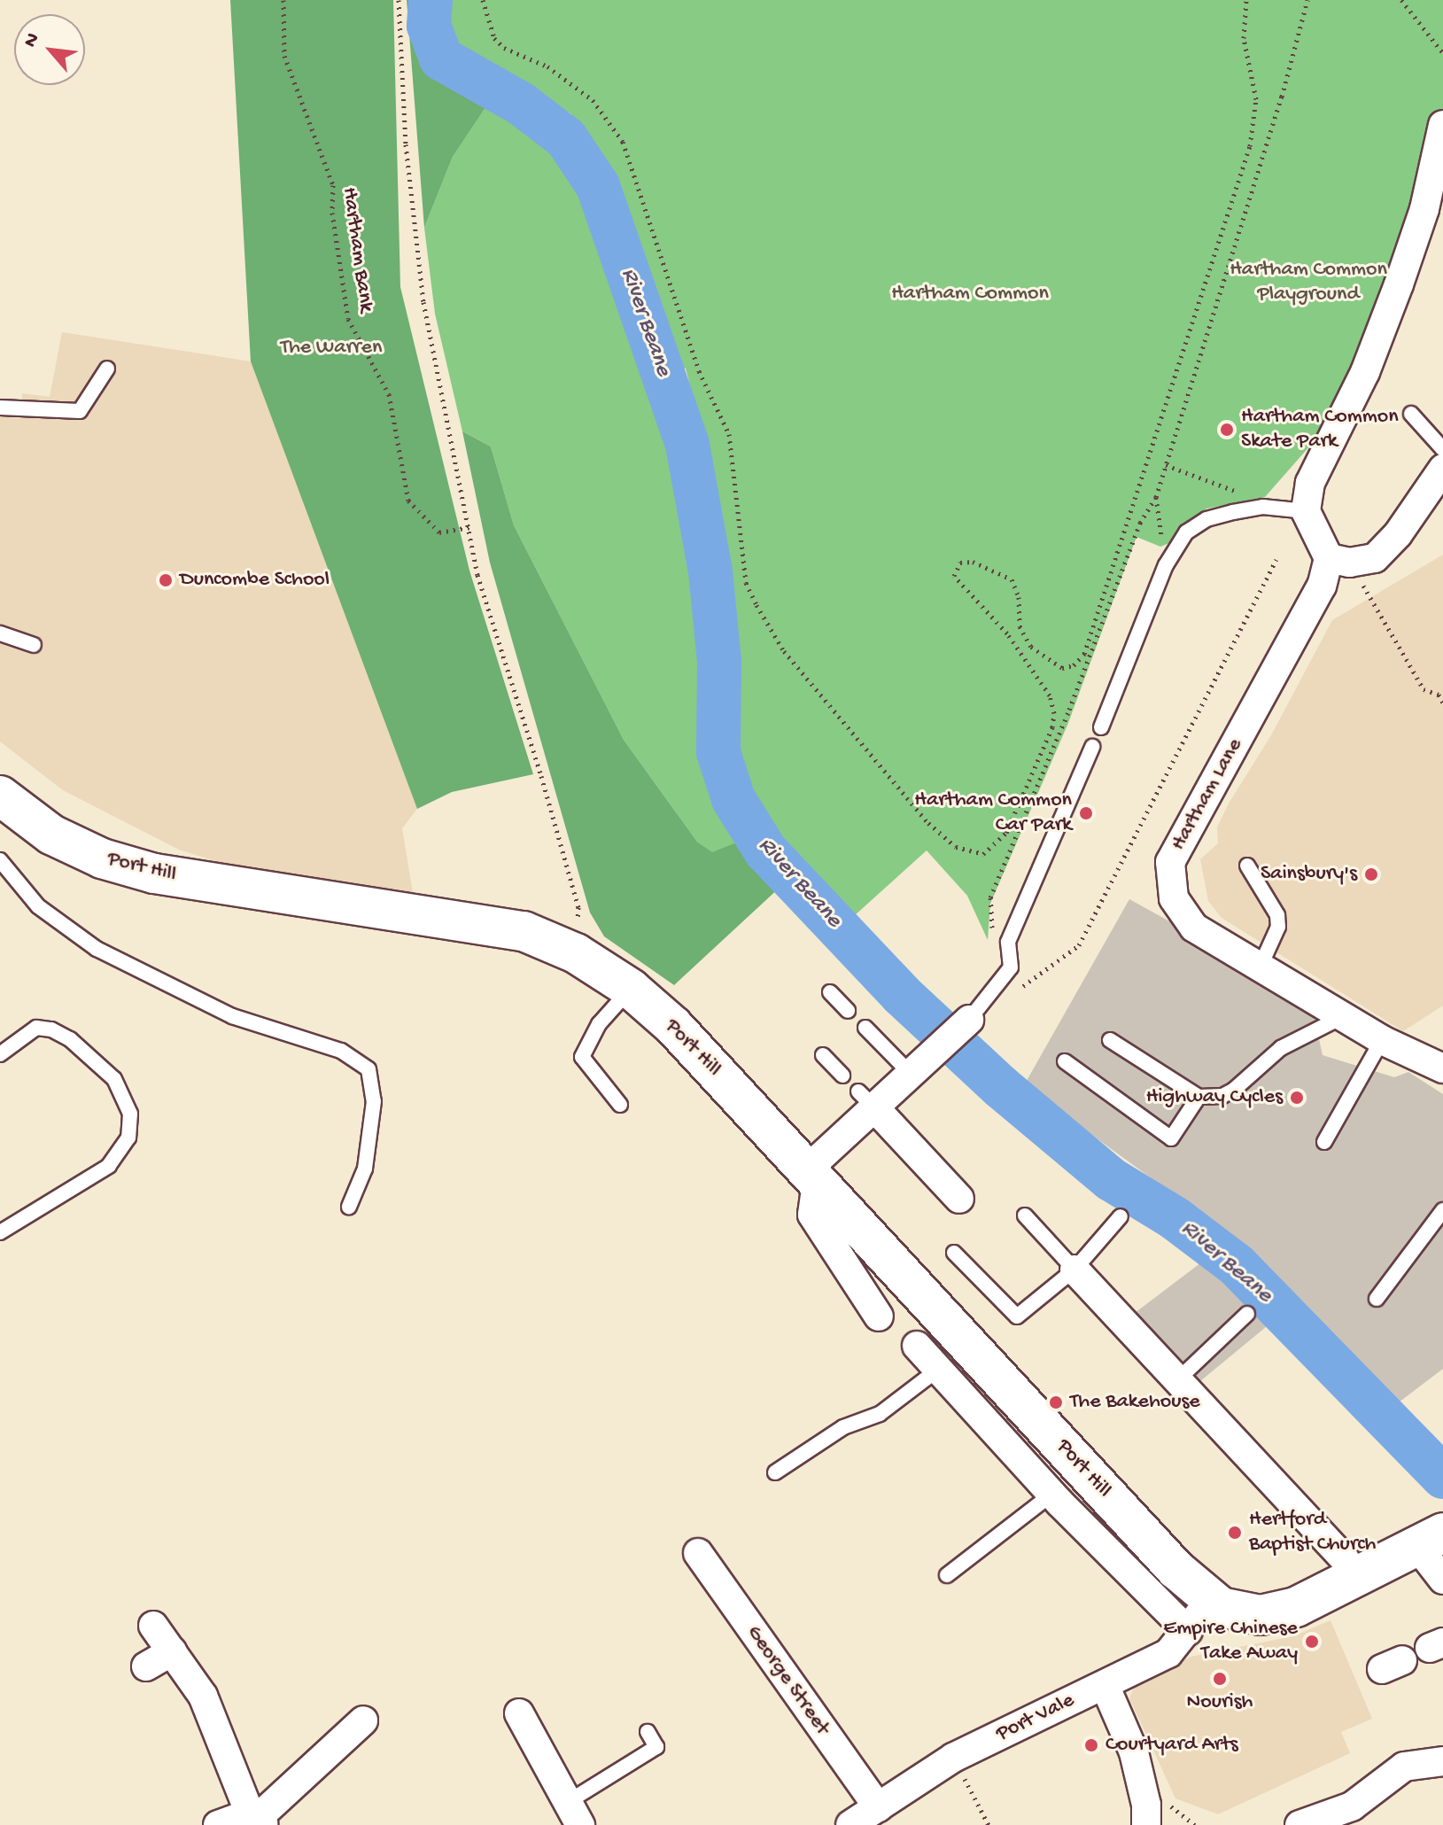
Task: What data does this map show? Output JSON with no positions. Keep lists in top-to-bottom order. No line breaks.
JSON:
{"streets":{"main road":["Port Hill"],"street":["Hartham Lane","George Street","Port Vale"],"path":["Hartham Bank"]},"crossings":[["Port Hill","Port Vale"],["George Street","Port Vale"]],"water":["River Beane"],"parks":["Hartham Common Playground","Hartham Common","The Warren"],"places":["Hartham Common Skate Park","Duncombe School","Hartham Common Car Park","Sainsbury's","Highway Cycles","The Bakehouse","Hertford Baptist Church","Empire Chinese Take Away","Nourish","Courtyard Arts"],"north":"top left"}
